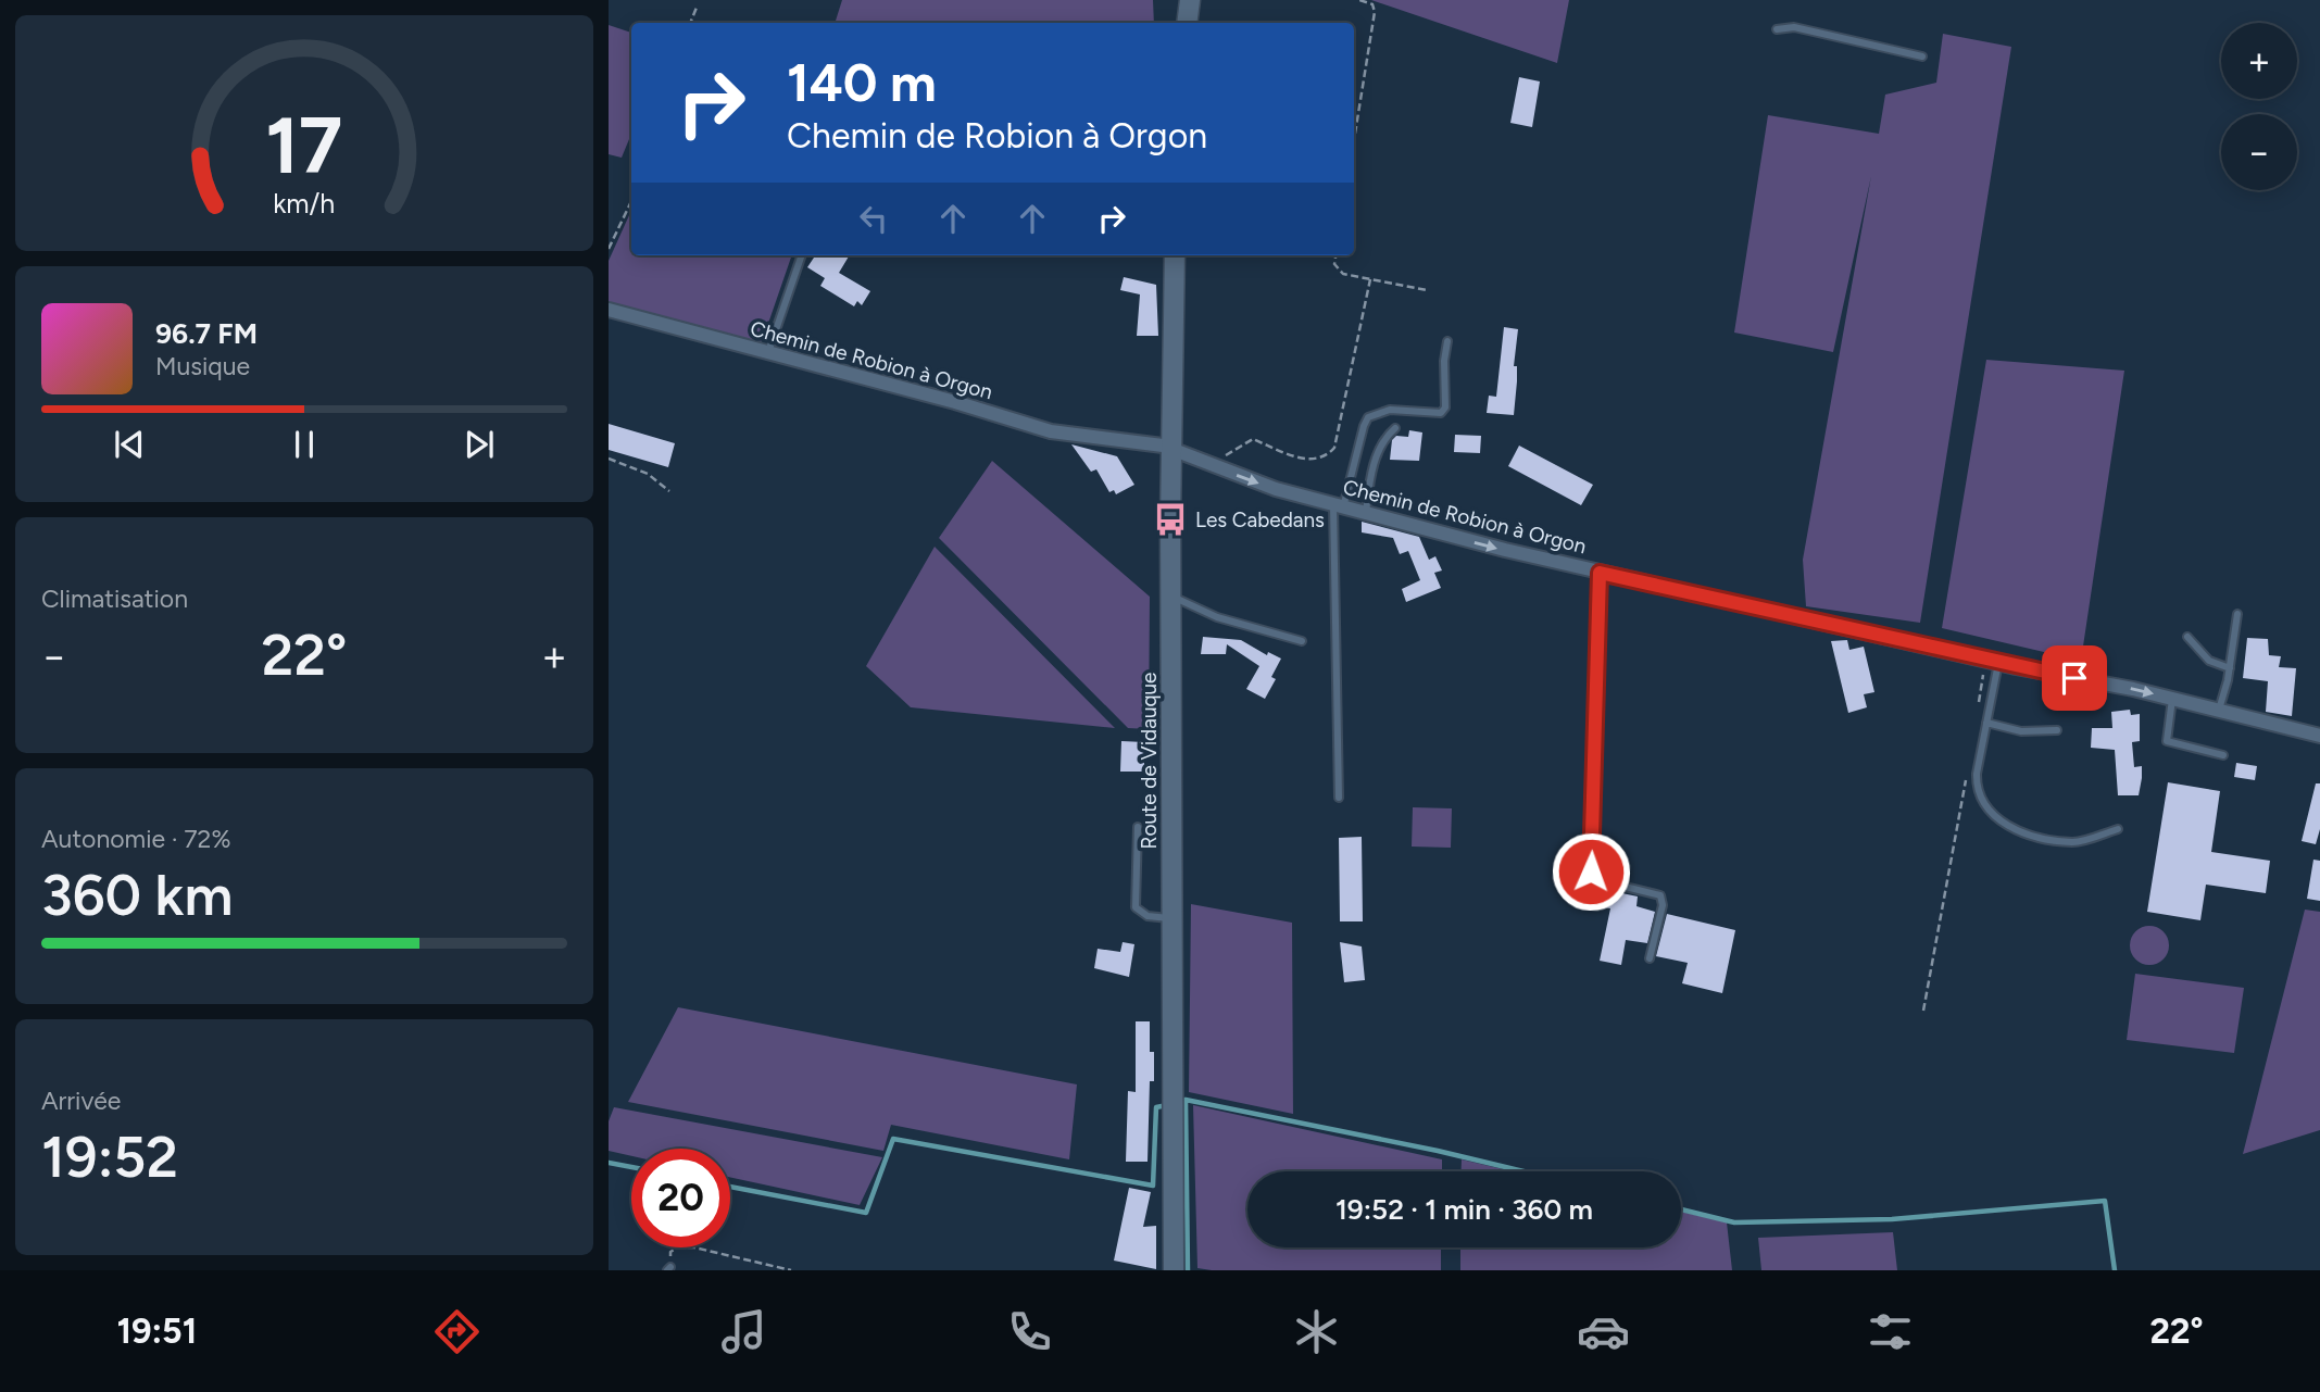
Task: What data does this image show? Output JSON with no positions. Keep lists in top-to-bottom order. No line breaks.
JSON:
{"streets":{"street":["Chemin de Robion à Orgon","Route de Vidauque"]},"crossings":[["Chemin de Robion à Orgon","Route de Vidauque"]],"places":{"bus stop":["Les Cabedans"]},"page":{"map_buttons":["+","−"],"turn":["140 m","Chemin de Robion à Orgon"],"song":["96.7 FM","Musique"],"tile":["Climatisation",["Autonomie · 72%","360 km"],["Arrivée","19:52"]],"heat":["−","22°","+"],"limit":"20","trip":"19:52 · 1 min · 360 m","tabs":["19:51","22°"],"gauge":["17","km/h"]}}
